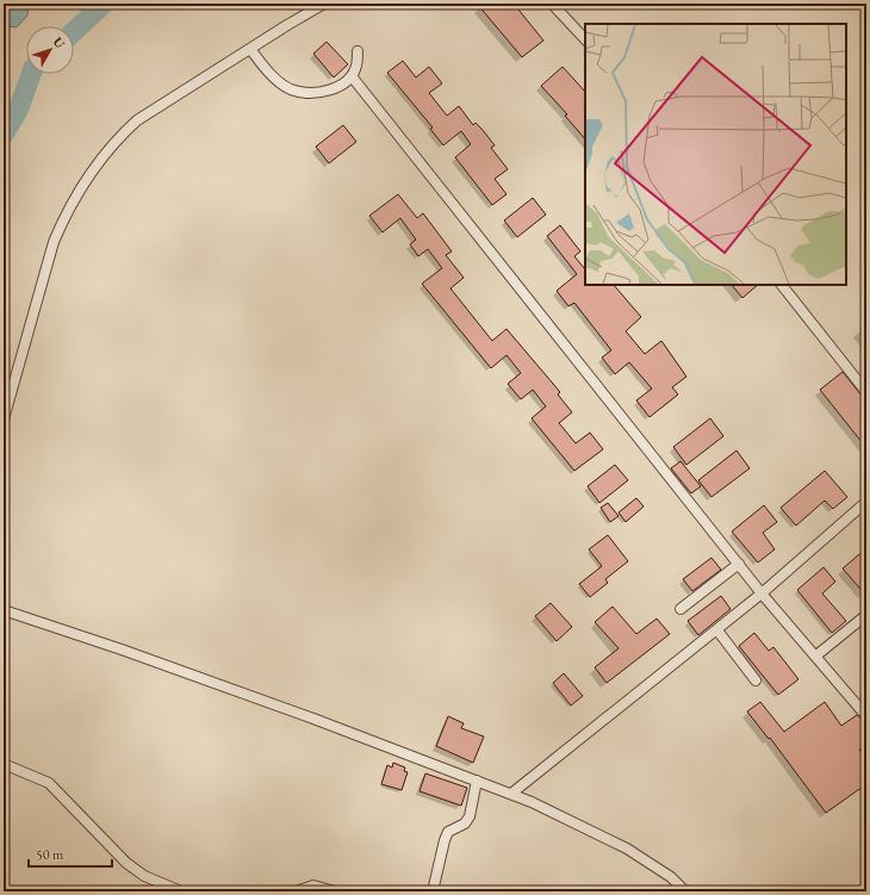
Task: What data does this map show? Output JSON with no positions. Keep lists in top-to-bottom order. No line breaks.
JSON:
{"scale_bar":"50 m","north":"top right"}
